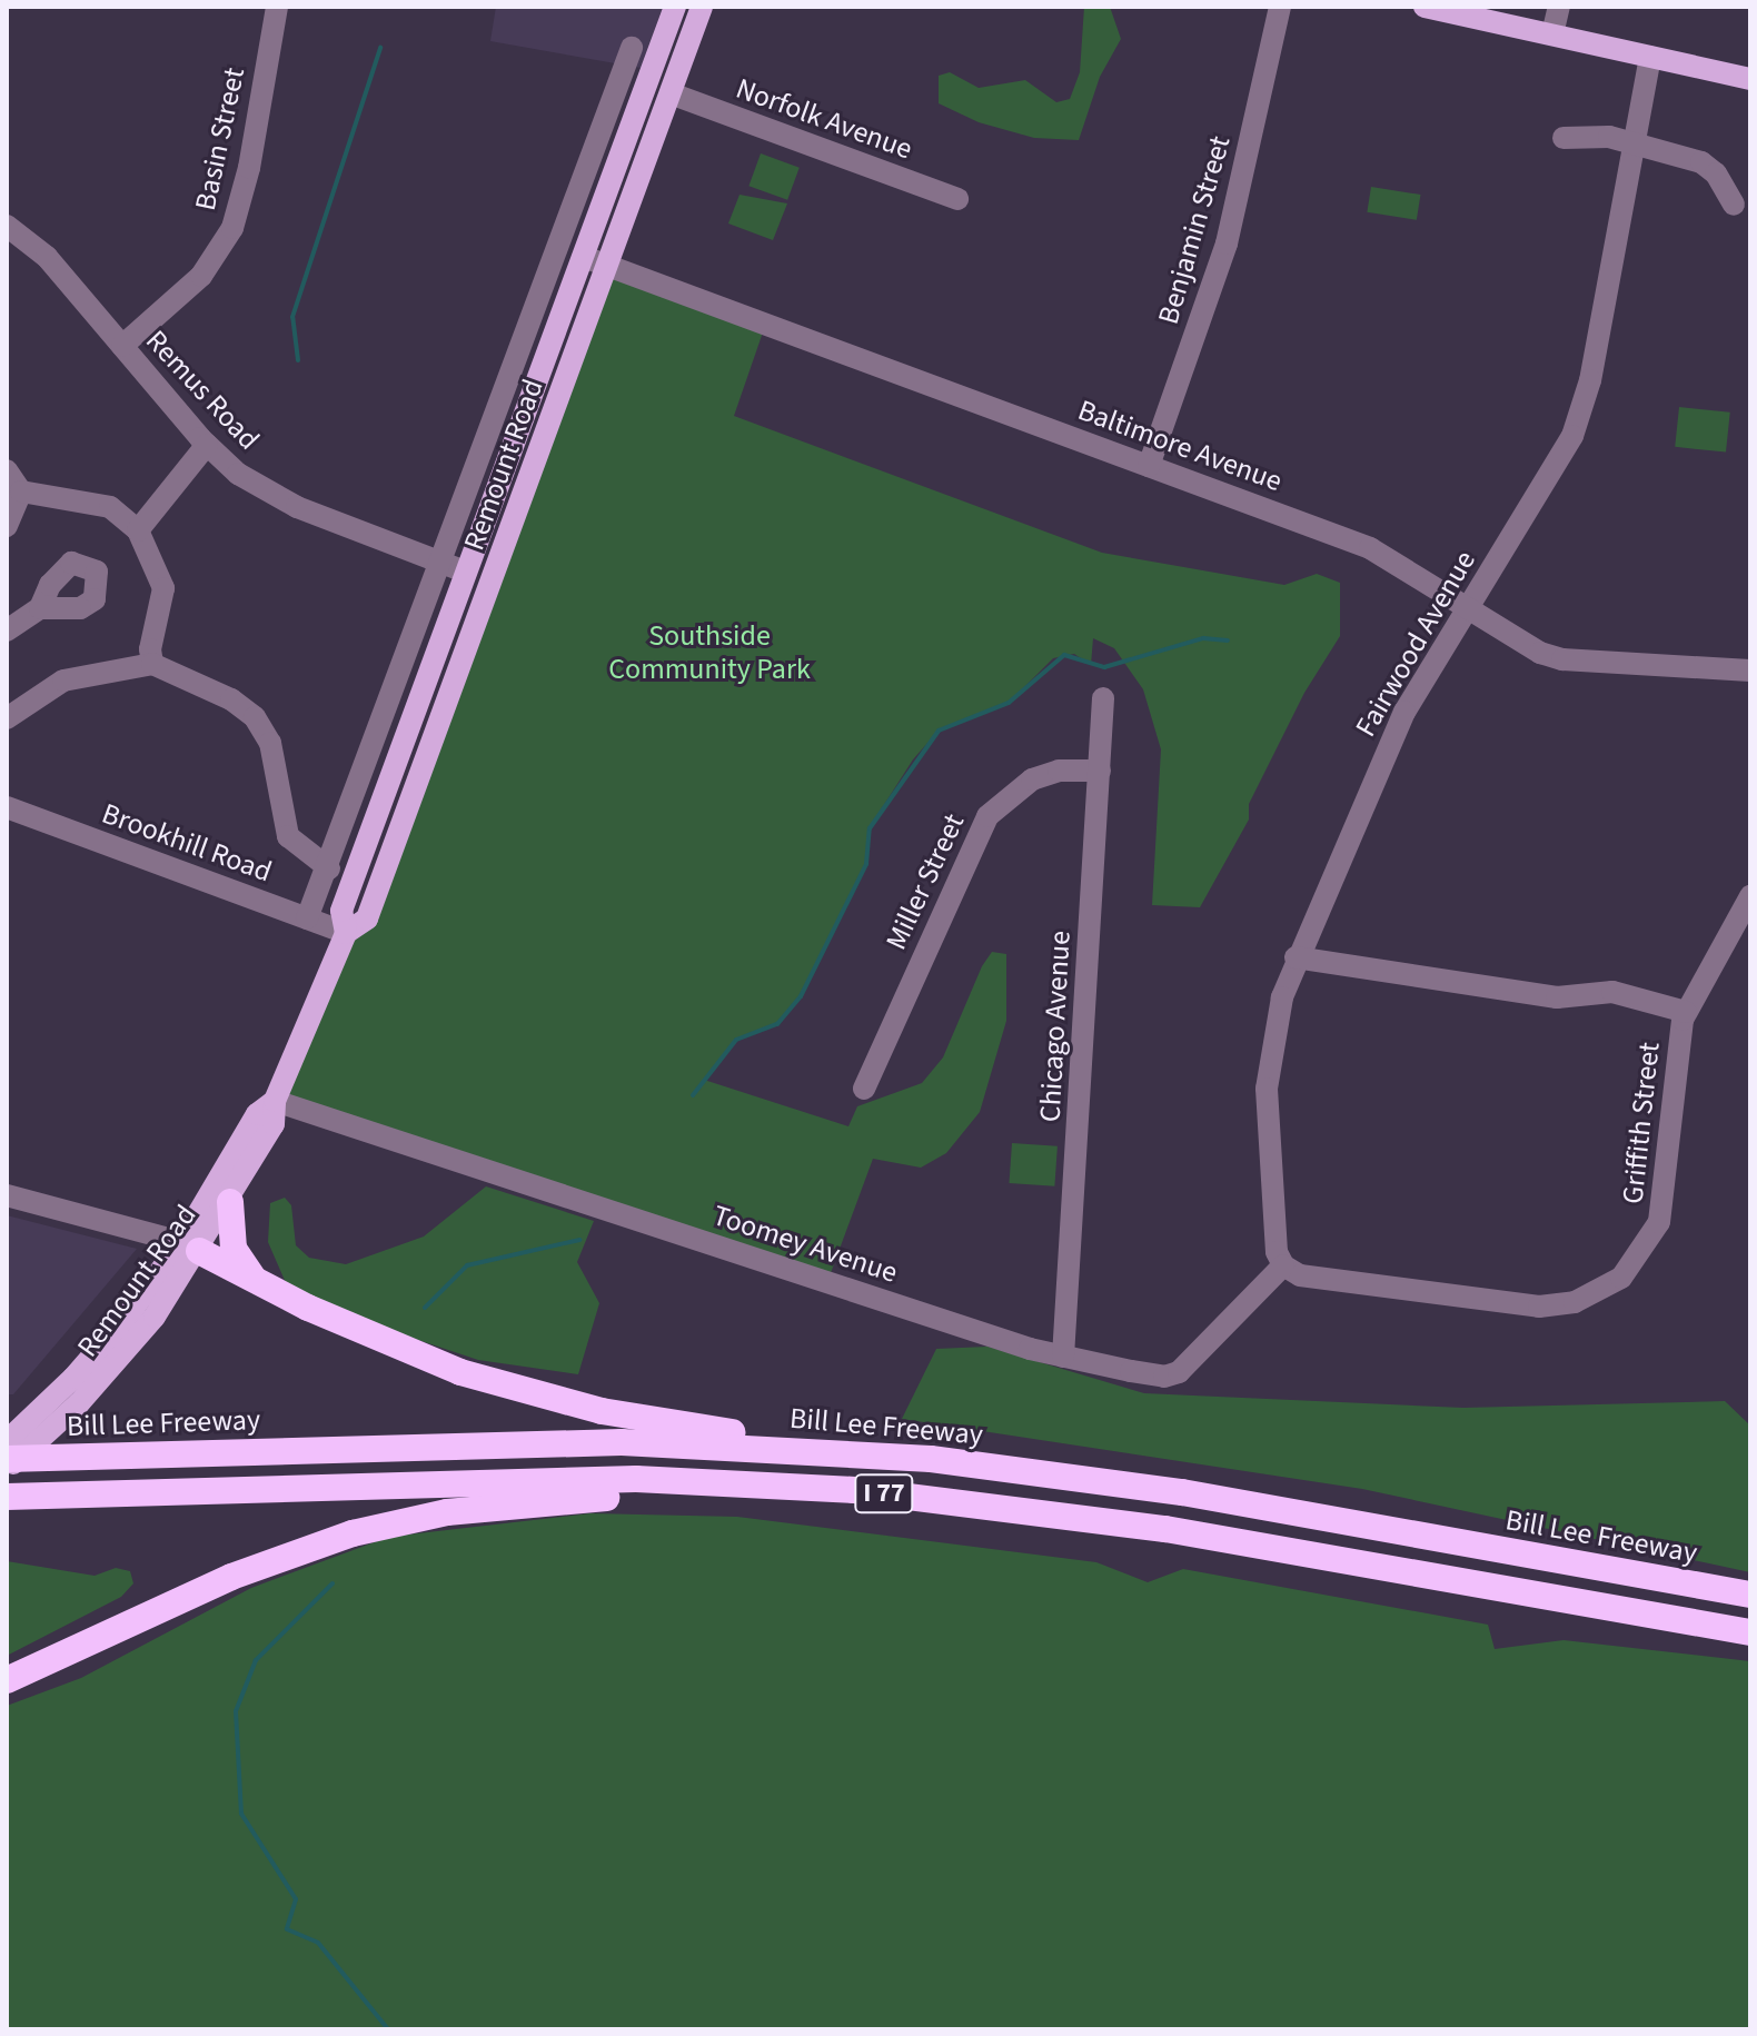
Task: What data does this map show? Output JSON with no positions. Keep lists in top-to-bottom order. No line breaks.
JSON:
{"streets":{"highway":["Bill Lee Freeway","I 77"],"main road":["Remount Road"],"street":["Norfolk Avenue","Basin Street","Benjamin Street","Remus Road","Baltimore Avenue","Fairwood Avenue","Brookhill Road","Miller Street","Chicago Avenue","Griffith Street","Toomey Avenue"]},"crossings":[["Norfolk Avenue","Remount Road"],["Basin Street","Remus Road"],["Benjamin Street","Baltimore Avenue"],["Remus Road","Remount Road"],["Baltimore Avenue","Remount Road"],["Baltimore Avenue","Fairwood Avenue"],["Remount Road","Brookhill Road"],["Remount Road","Toomey Avenue"],["Fairwood Avenue","Griffith Street"],["Fairwood Avenue","Toomey Avenue"],["Miller Street","Chicago Avenue"],["Chicago Avenue","Toomey Avenue"],["Griffith Street","Toomey Avenue"]],"parks":["Southside Community Park"]}
